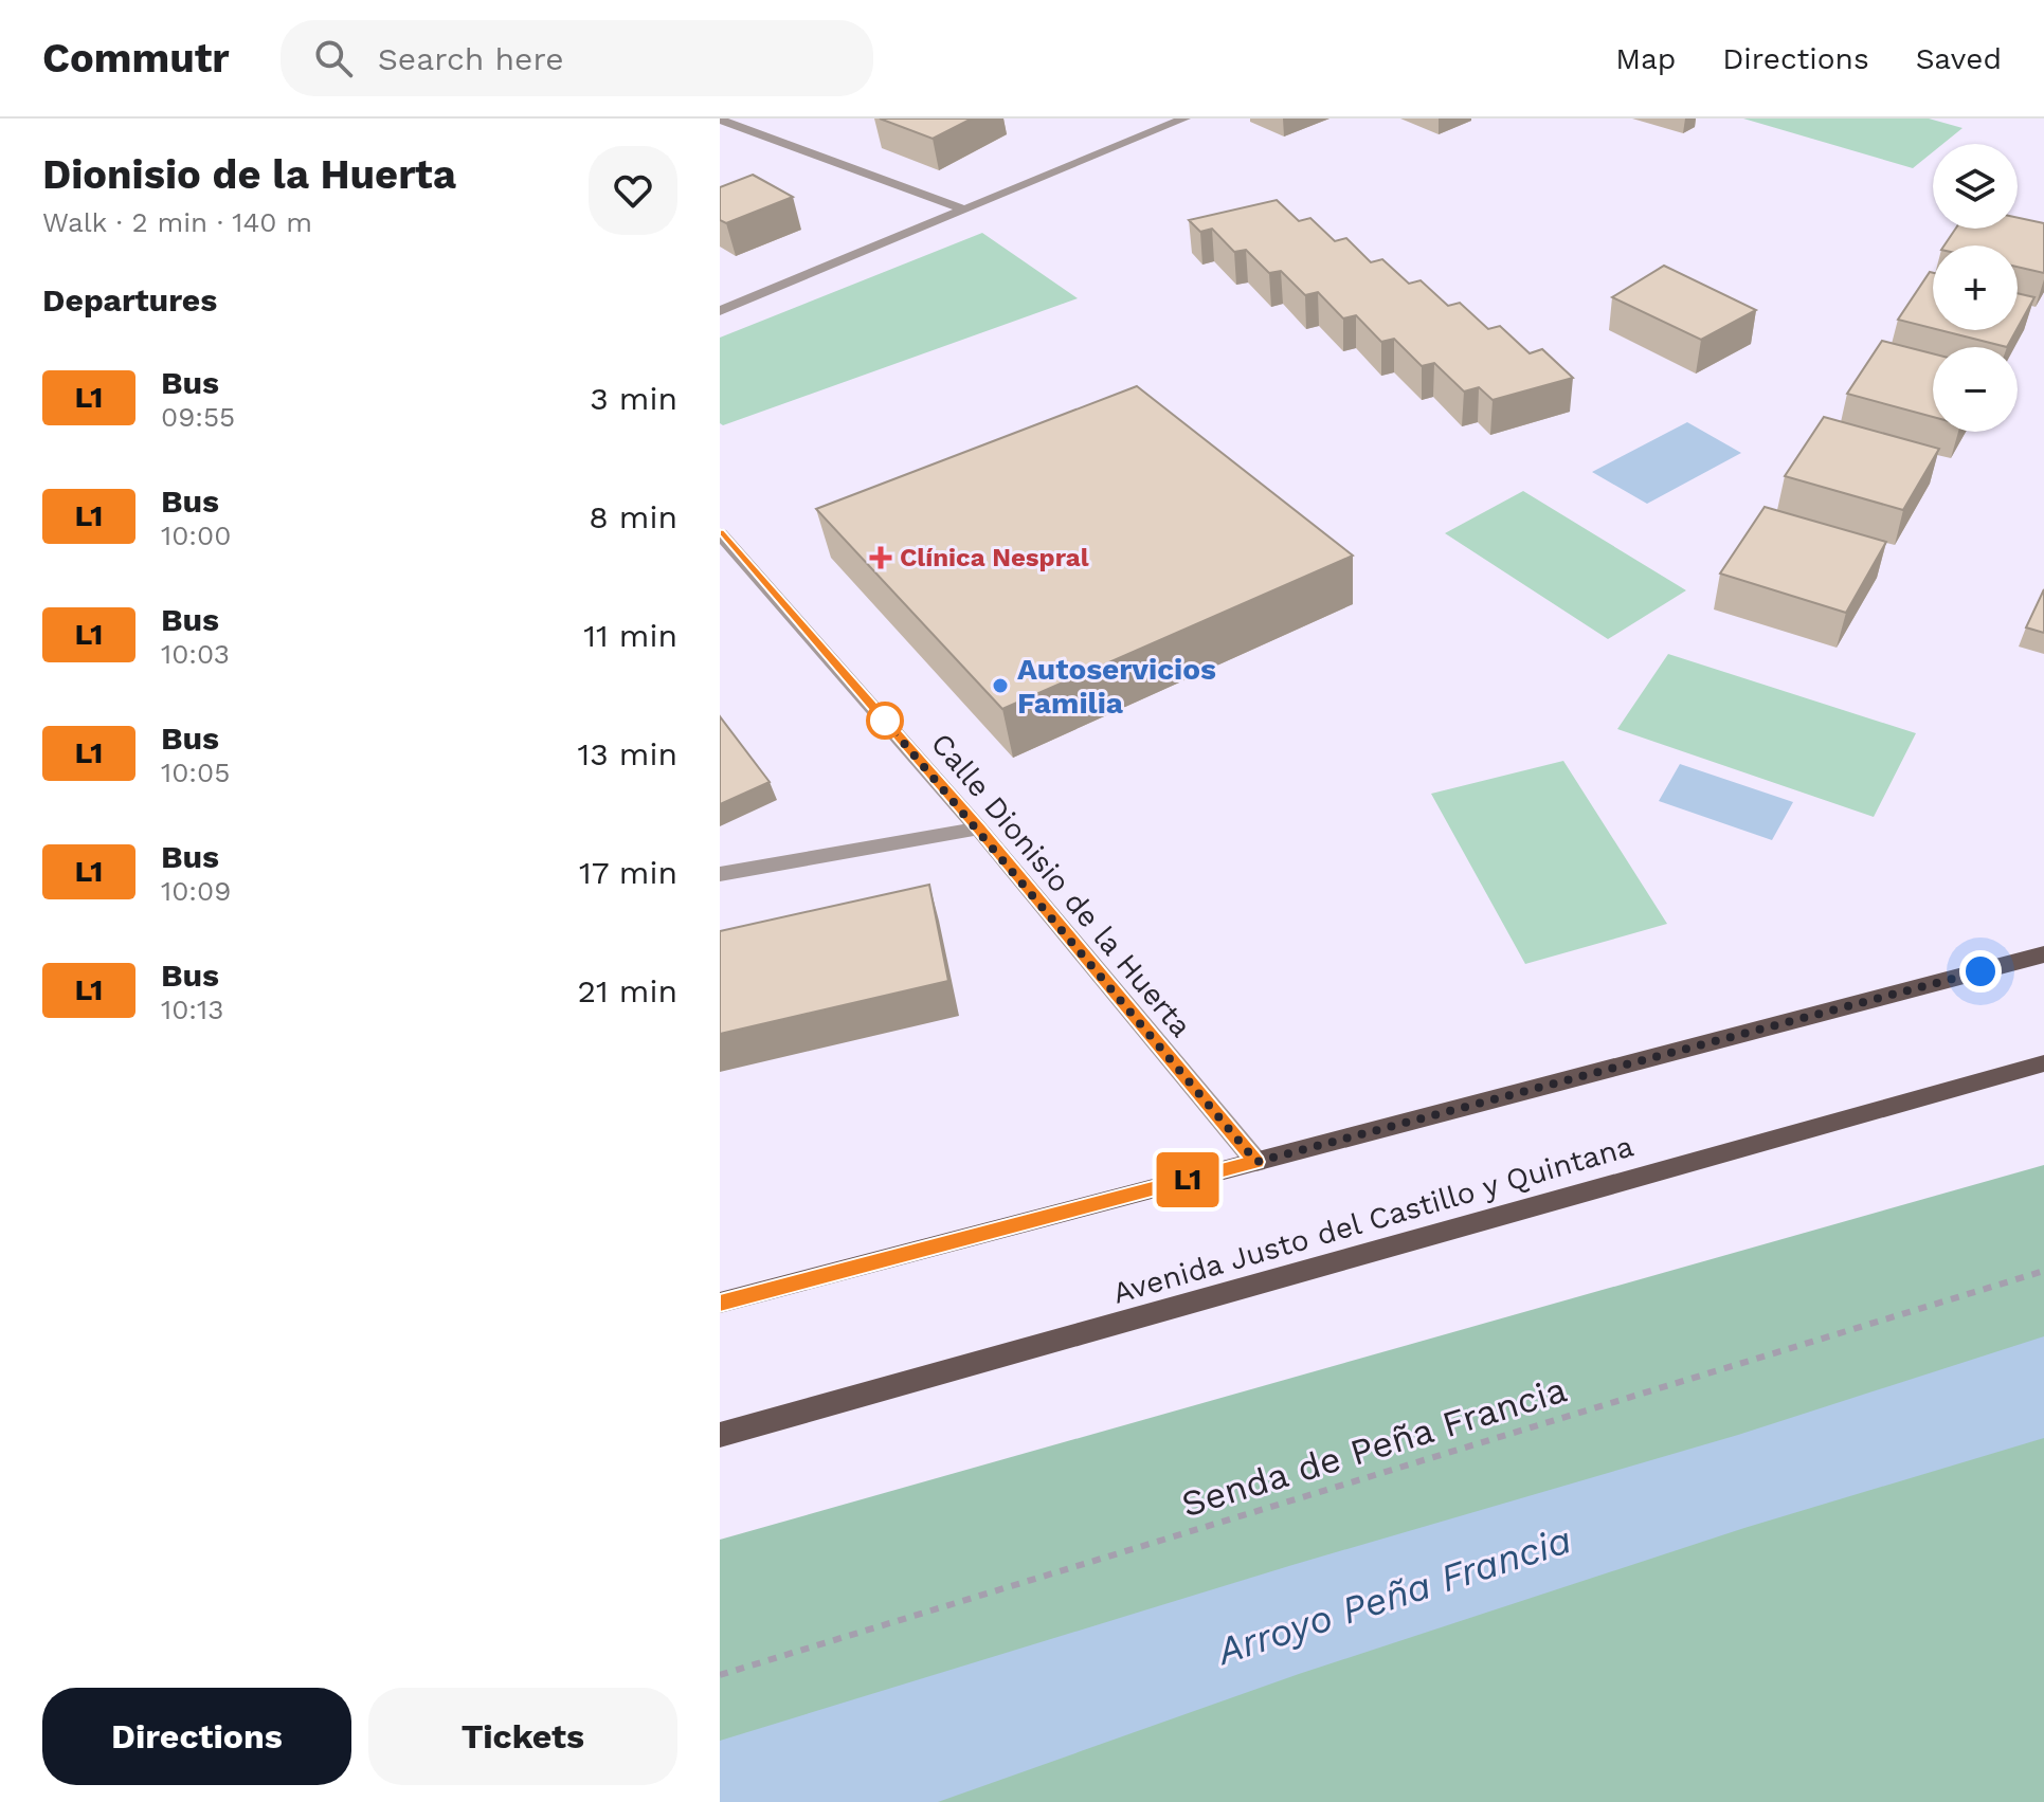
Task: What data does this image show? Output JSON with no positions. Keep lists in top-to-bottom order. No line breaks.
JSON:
{"streets":{"main road":["Avenida Justo del Castillo y Quintana"],"street":["Calle Dionisio de la Huerta"],"path":["Senda de Peña Francia"]},"water":["Arroyo Peña Francia"],"places":{"health":["Clínica Nespral"],"other":["Autoservicios Familia"]},"lines":["bus line L1"],"page":{"header":"Commutr","search":"Search here","nav":["Map","Directions","Saved"],"heading":[["Dionisio de la Huerta","Walk · 2 min · 140 m"],"Departures"],"on_map":"L1","map_buttons":["+","−"],"list":[{"mark":"L1","name":"Bus","note":"09:55","value":"3 min"},{"mark":"L1","name":"Bus","note":"10:00","value":"8 min"},{"mark":"L1","name":"Bus","note":"10:03","value":"11 min"},{"mark":"L1","name":"Bus","note":"10:05","value":"13 min"},{"mark":"L1","name":"Bus","note":"10:09","value":"17 min"},{"mark":"L1","name":"Bus","note":"10:13","value":"21 min"}],"buttons":["Directions","Tickets"]}}
